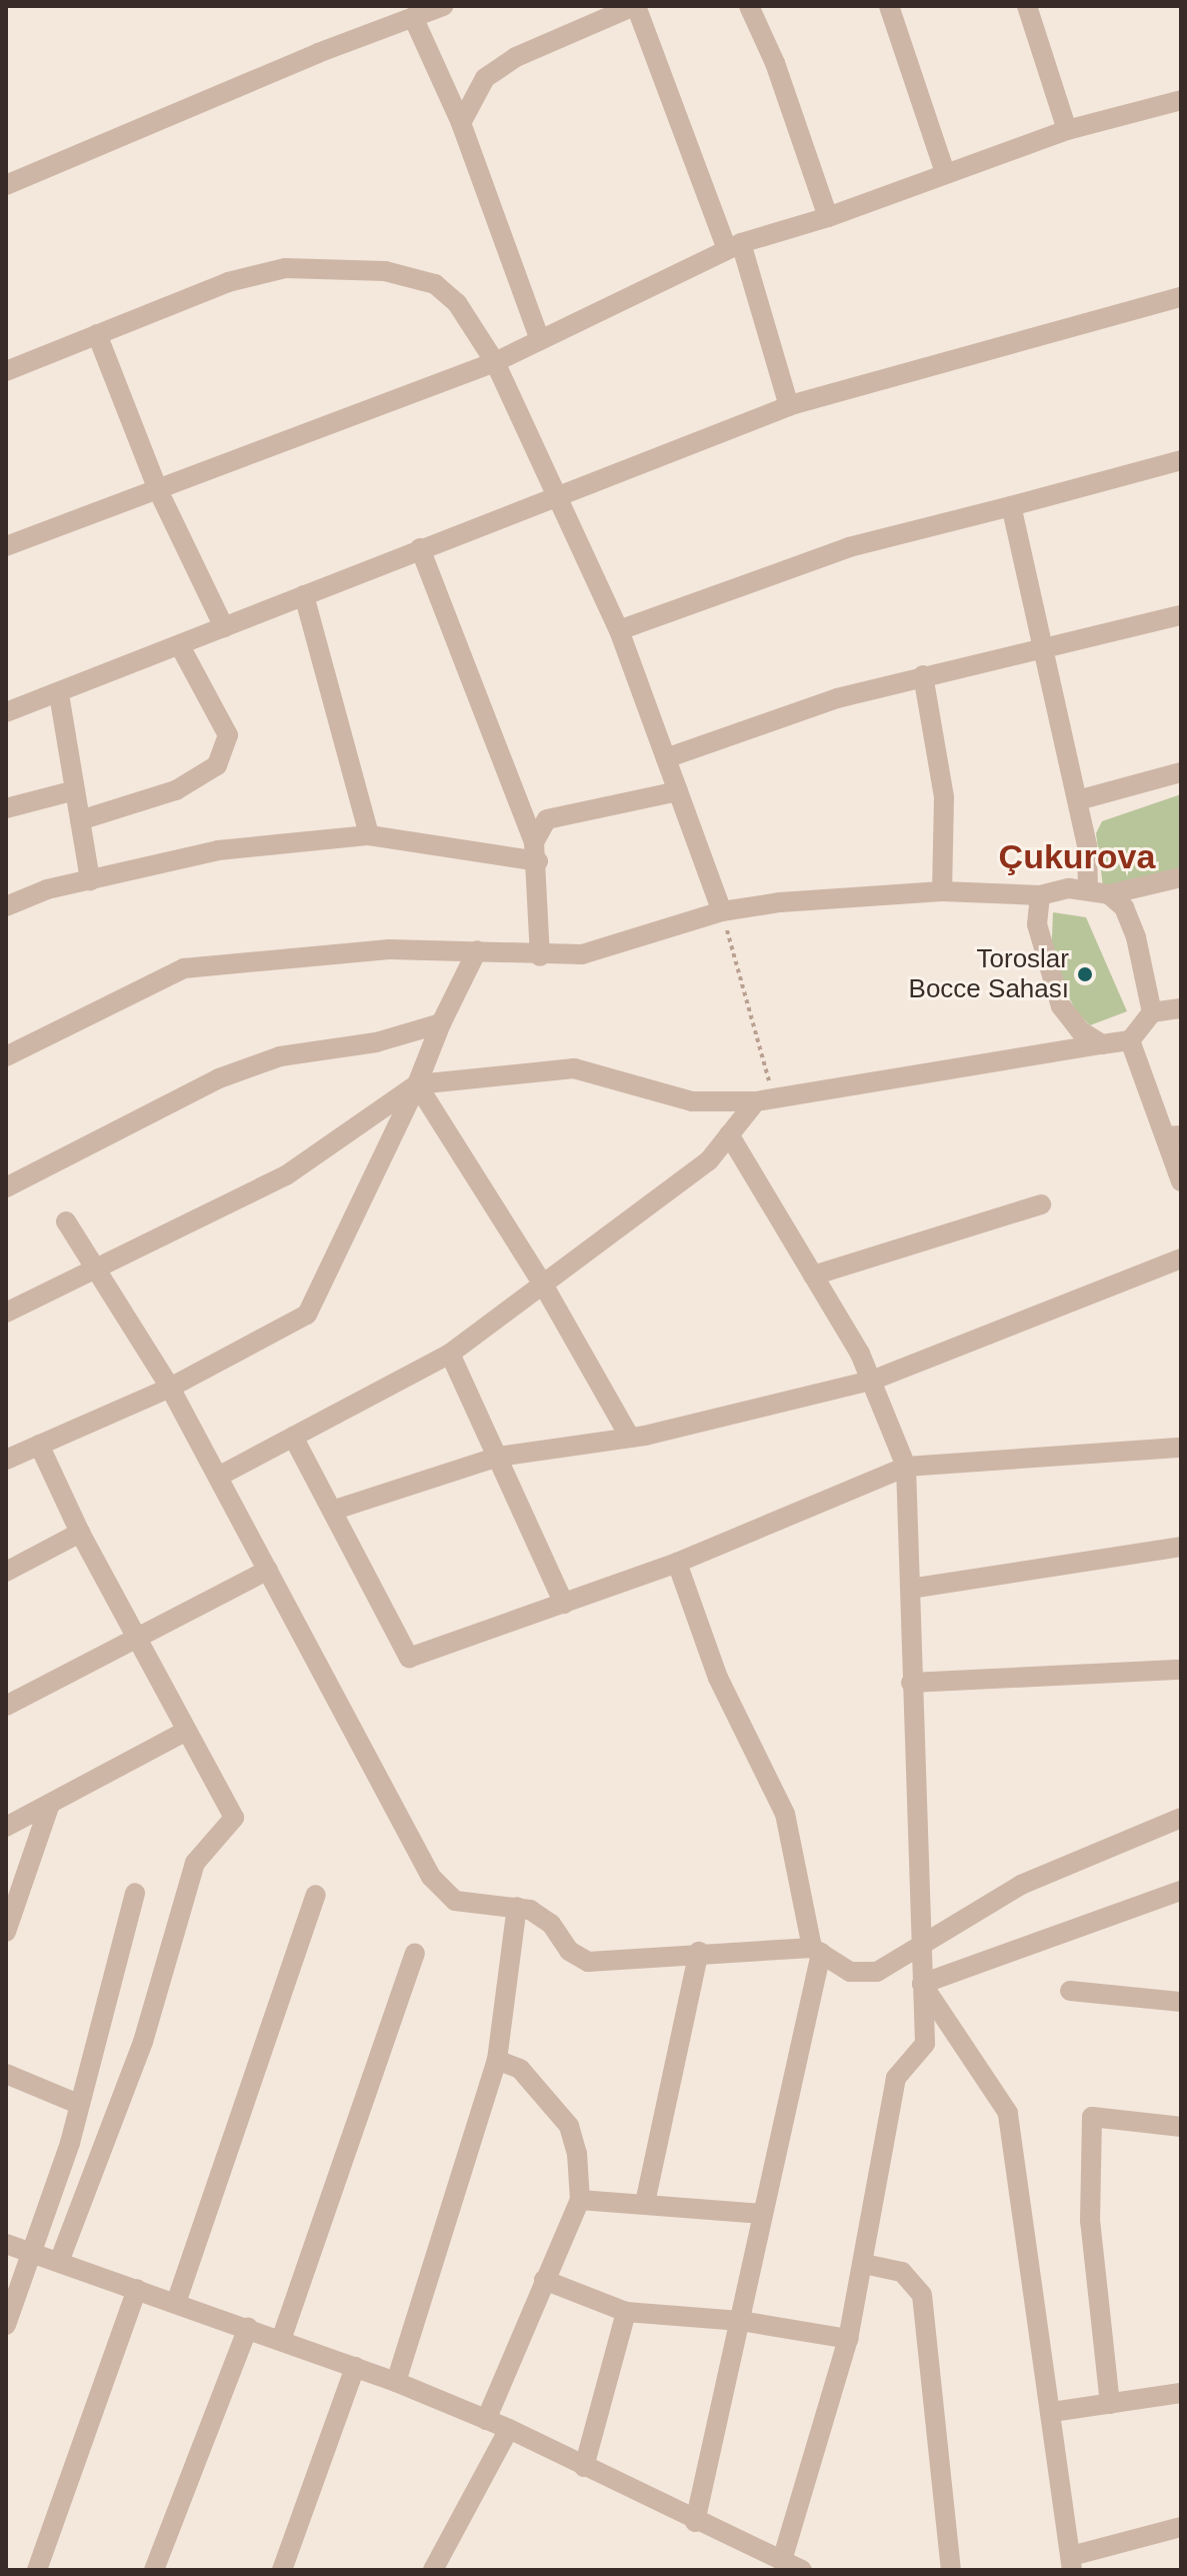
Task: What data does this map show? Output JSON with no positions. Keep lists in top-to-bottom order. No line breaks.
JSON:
{"districts":["Çukurova"],"places":["Toroslar Bocce Sahası"]}
